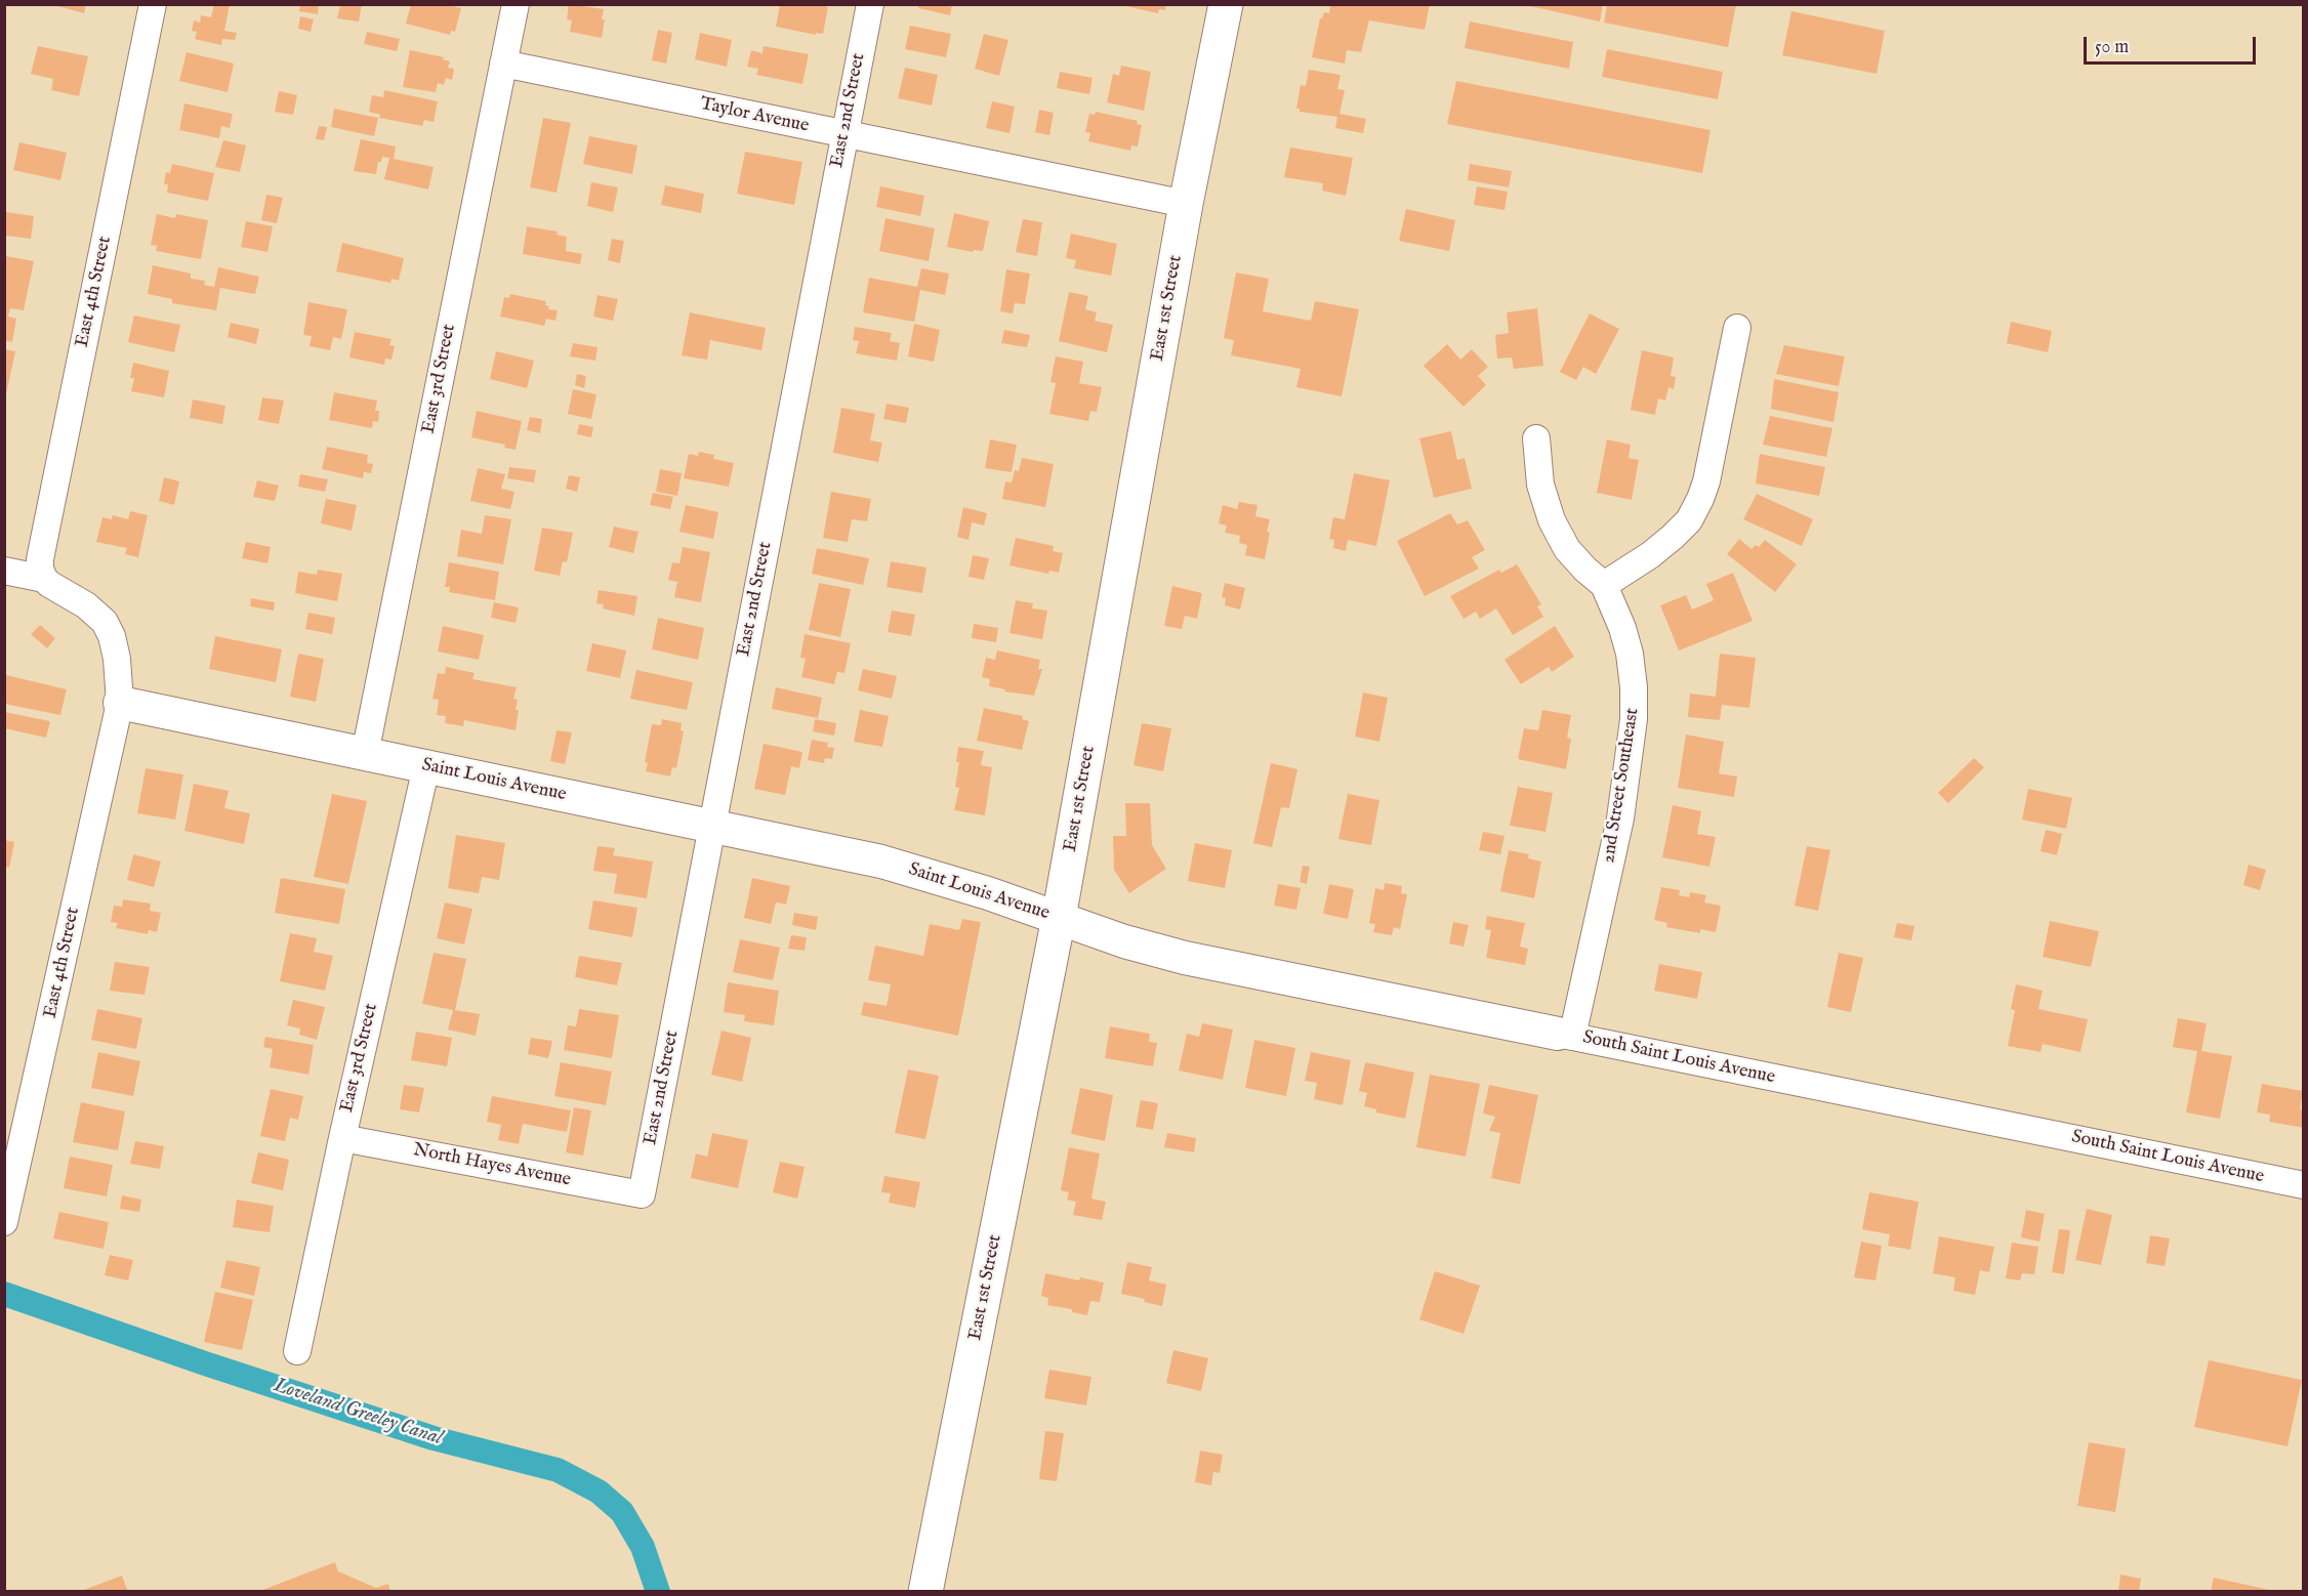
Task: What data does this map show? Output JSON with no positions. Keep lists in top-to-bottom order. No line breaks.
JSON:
{"streets":{"main road":["East 1st Street"],"street":["East 2nd Street","Taylor Avenue","East 4th Street","East 3rd Street","Saint Louis Avenue","2nd Street Southeast","South Saint Louis Avenue","North Hayes Avenue"]},"crossings":[["East 2nd Street","Taylor Avenue"],["East 2nd Street","Saint Louis Avenue"],["East 2nd Street","North Hayes Avenue"],["Taylor Avenue","East 1st Street"],["Taylor Avenue","East 3rd Street"],["East 4th Street","Saint Louis Avenue"],["East 1st Street","Saint Louis Avenue"],["East 1st Street","South Saint Louis Avenue"],["East 3rd Street","Saint Louis Avenue"],["East 3rd Street","North Hayes Avenue"],["Saint Louis Avenue","South Saint Louis Avenue"],["2nd Street Southeast","South Saint Louis Avenue"]],"water":["Loveland Greeley Canal"],"scale_bar":"50 m"}
